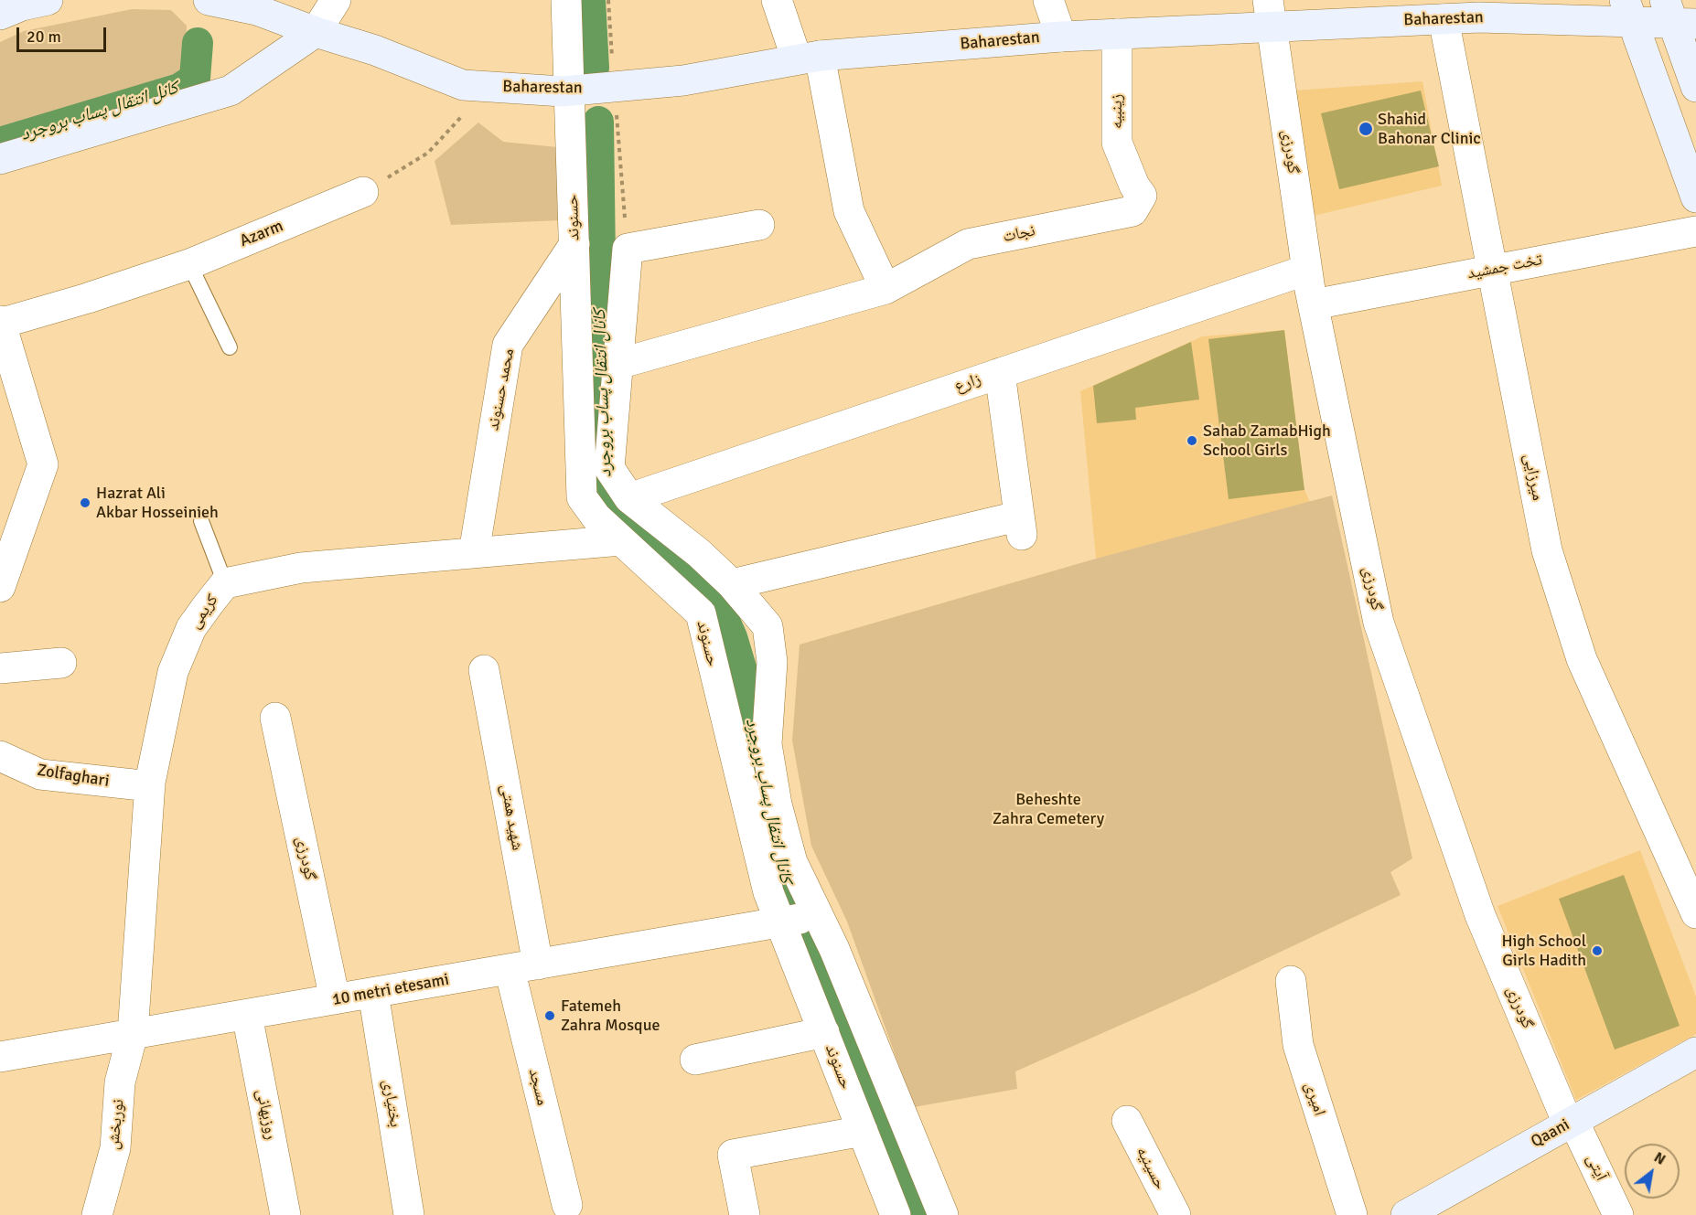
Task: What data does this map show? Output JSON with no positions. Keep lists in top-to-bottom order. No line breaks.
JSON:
{"streets":{"street":["Baharestan","زینبیه","گودرزی","حسنوند","Azarm","نجات","تخت جمشید","زارع","محمد حسنوند","میرزایی","کریمی","Zolfaghari","شهید همتی","10 metri etesami","مسجد","امیری","بختیاری","روزبهانی","نوربخش","Qaani","آیتی","حسینیه"]},"crossings":[["Baharestan","زینبیه"],["Baharestan","گودرزی"],["Baharestan","حسنوند"],["Baharestan","میرزایی"],["زینبیه","نجات"],["گودرزی","تخت جمشید"],["گودرزی","زارع"],["گودرزی","10 metri etesami"],["گودرزی","Qaani"],["گودرزی","آیتی"],["حسنوند","محمد حسنوند"],["حسنوند","کریمی"],["حسنوند","10 metri etesami"],["تخت جمشید","میرزایی"],["محمد حسنوند","کریمی"],["کریمی","Zolfaghari"],["کریمی","10 metri etesami"],["کریمی","نوربخش"],["شهید همتی","10 metri etesami"],["شهید همتی","مسجد"],["10 metri etesami","مسجد"],["10 metri etesami","بختیاری"],["10 metri etesami","روزبهانی"],["10 metri etesami","نوربخش"],["Qaani","آیتی"]],"water":["کانل انتقال پساب بروجرد","کانال انتقال پساب بروجرد"],"parks":["Beheshte Zahra Cemetery"],"places":["Shahid Bahonar Clinic","Sahab ZamabHigh School Girls","Hazrat Ali Akbar Hosseinieh","High School Girls Hadith","Fatemeh Zahra Mosque"],"scale_bar":"20 m","north":"top right"}
